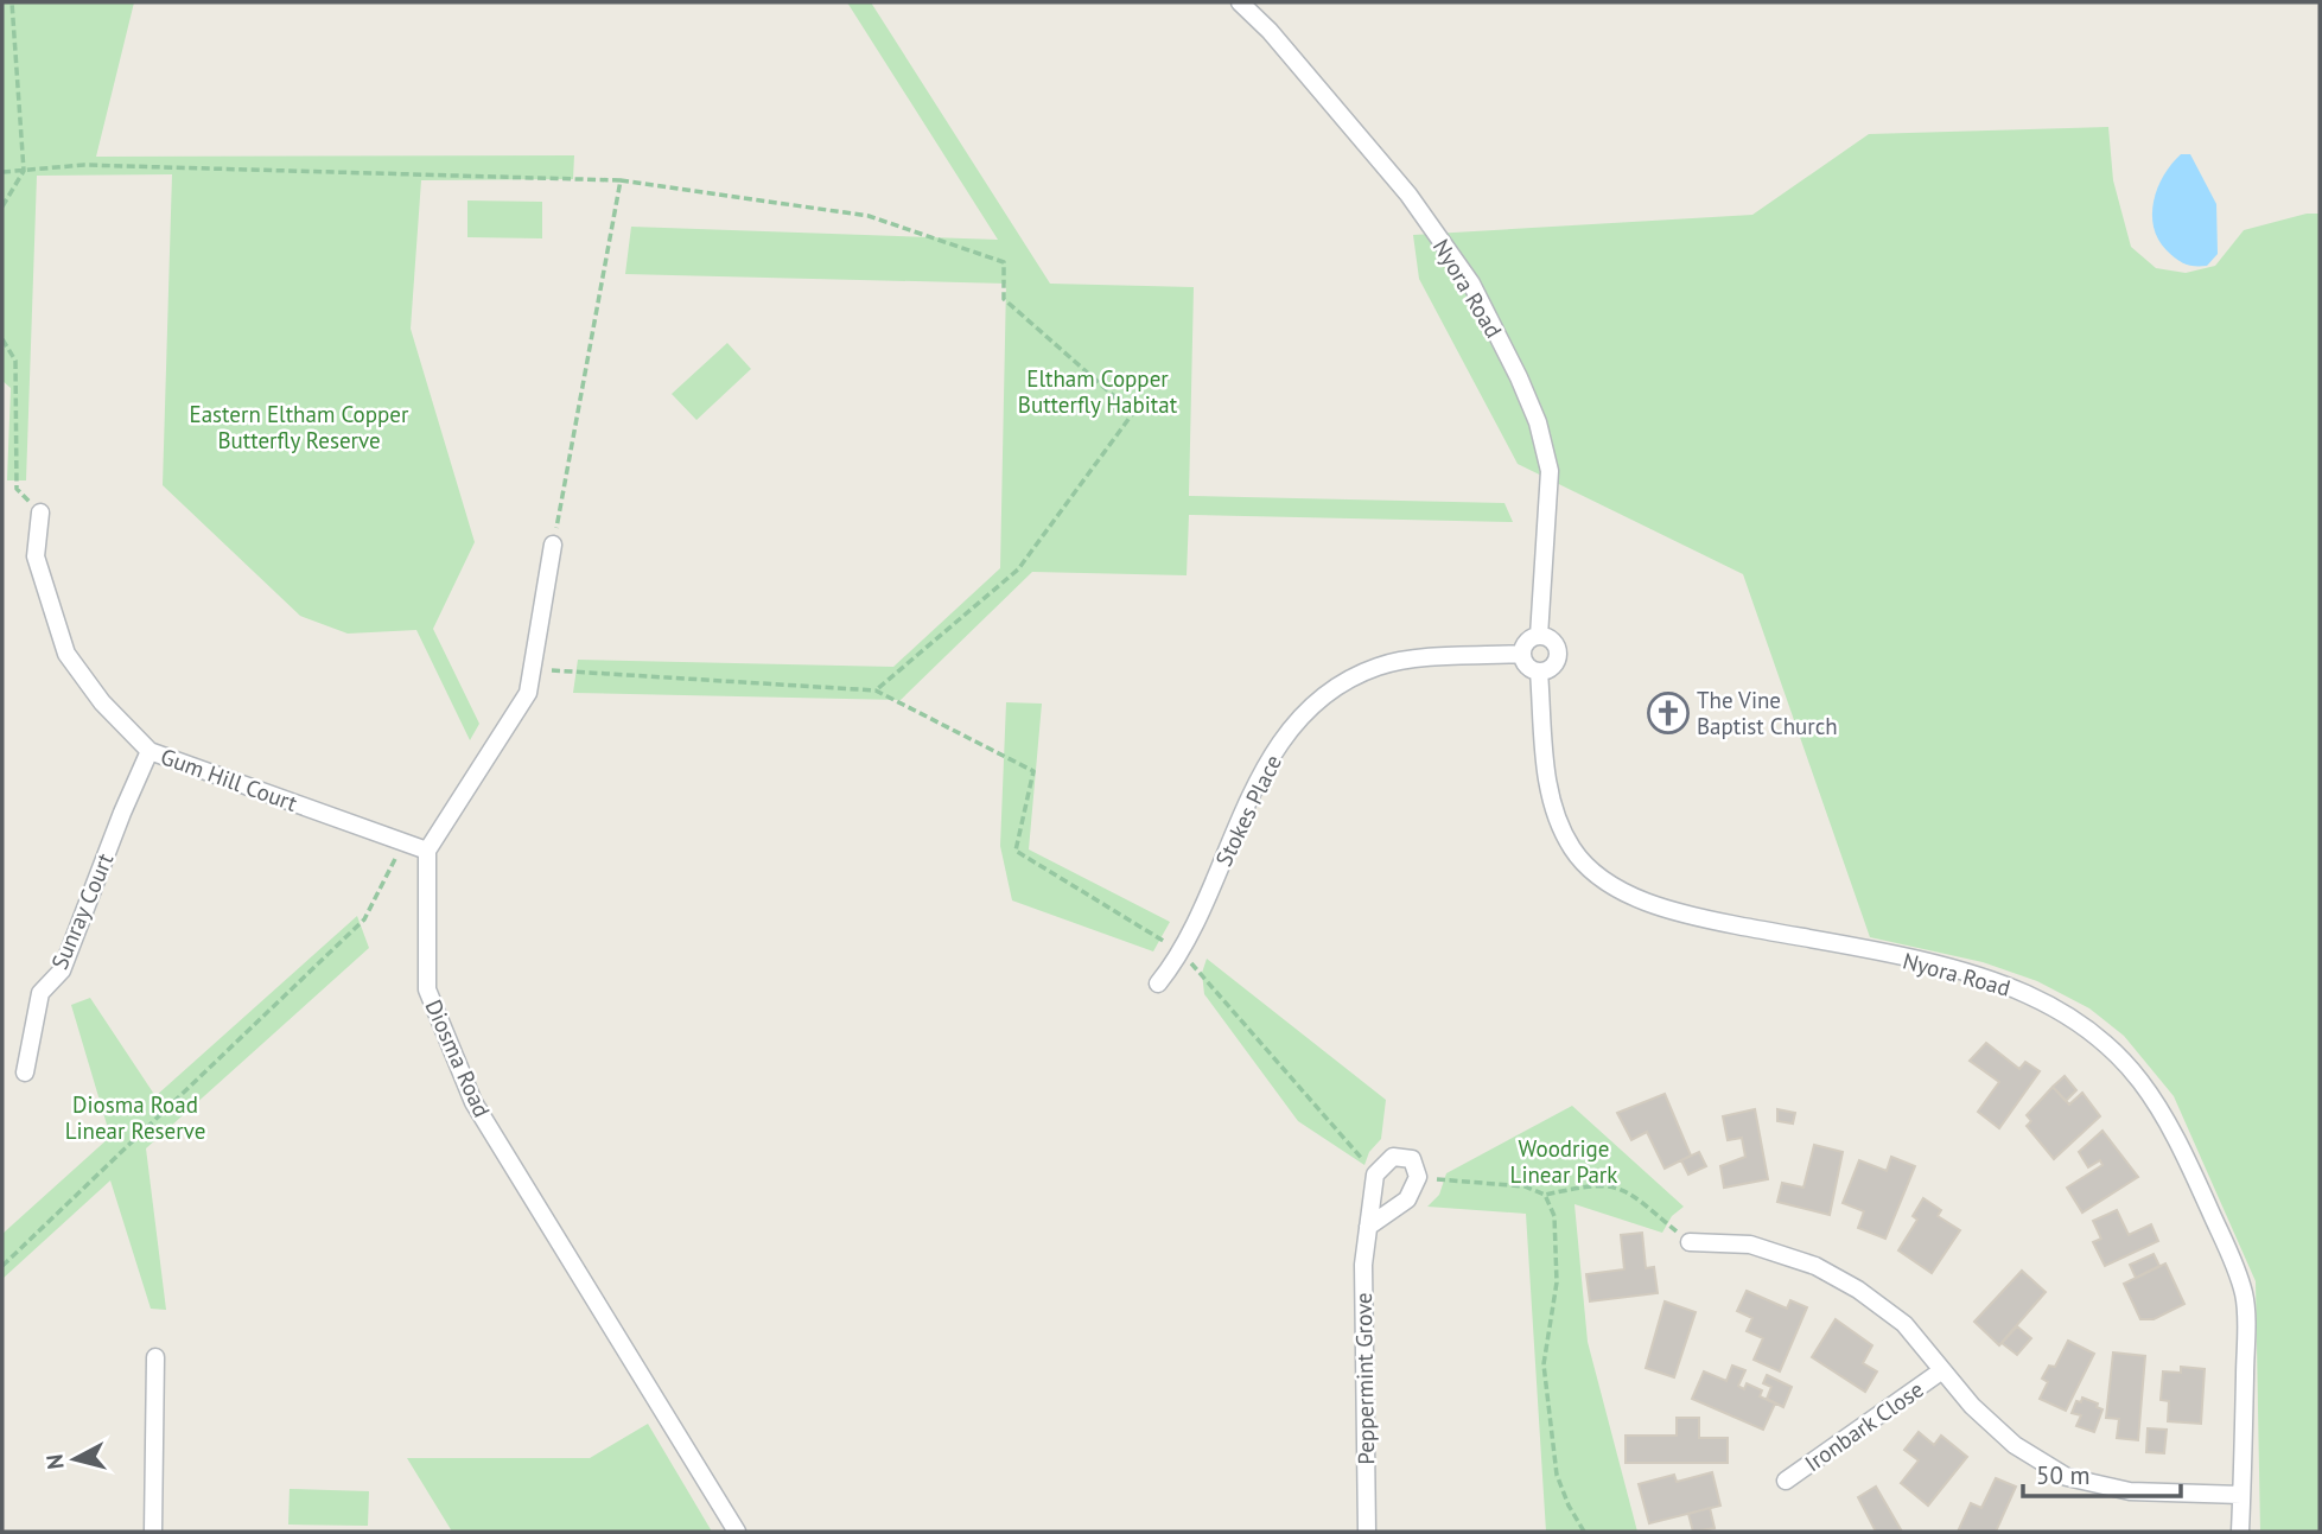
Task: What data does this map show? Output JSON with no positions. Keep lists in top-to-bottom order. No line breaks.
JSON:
{"streets":{"street":["Nyora Road","Gum Hill Court","Stokes Place","Sunray Court","Diosma Road","Peppermint Grove","Ironbark Close"]},"crossings":[["Nyora Road","Stokes Place"],["Gum Hill Court","Sunray Court"],["Gum Hill Court","Diosma Road"]],"parks":["Eltham Copper Butterfly Habitat","Eastern Eltham Copper Butterfly Reserve","Diosma Road Linear Reserve","Woodrige Linear Park"],"places":{"church":["The Vine Baptist Church"]},"scale_bar":"50 m","north":"left"}
